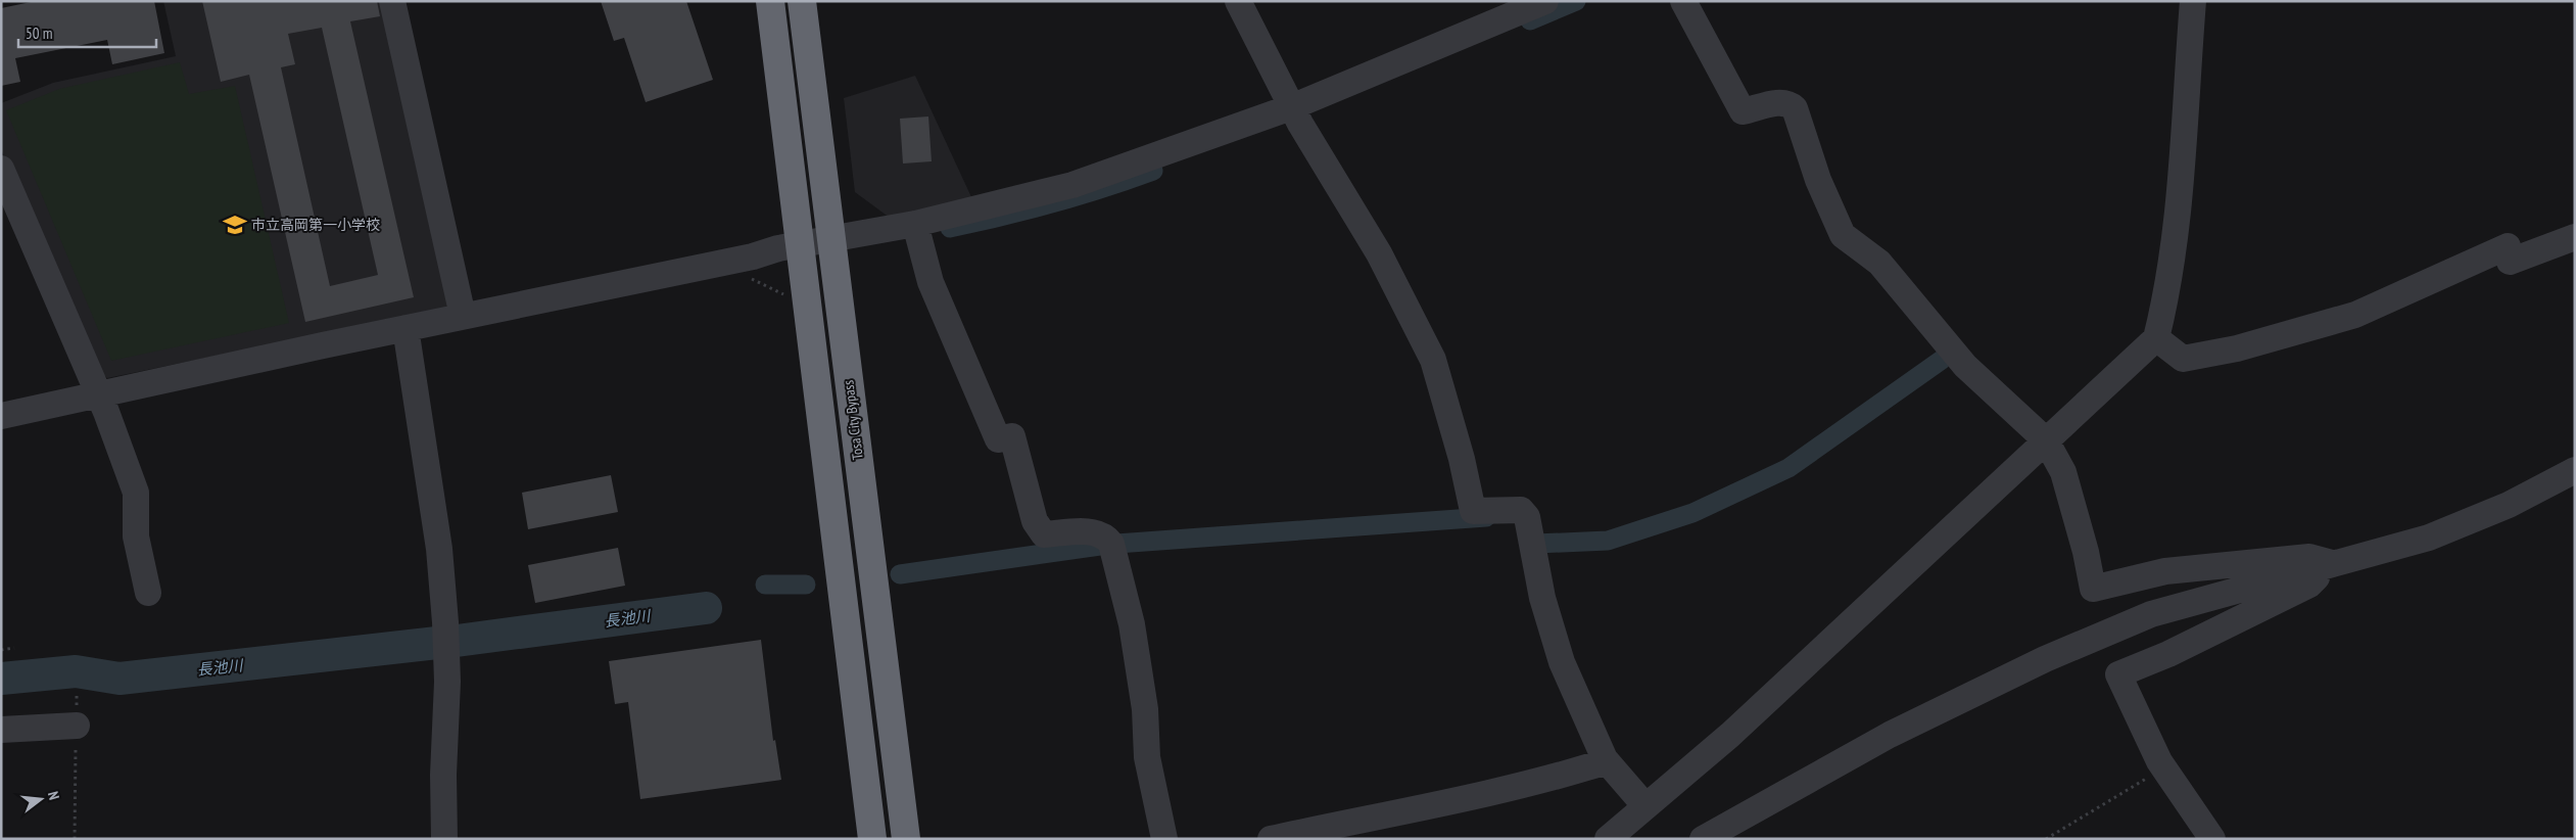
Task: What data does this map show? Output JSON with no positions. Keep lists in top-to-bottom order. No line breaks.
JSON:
{"streets":{"highway":["Tosa City Bypass"]},"water":["長池川"],"places":{"school or university":["市立高岡第一小学校"]},"scale_bar":"50 m","north":"right"}
